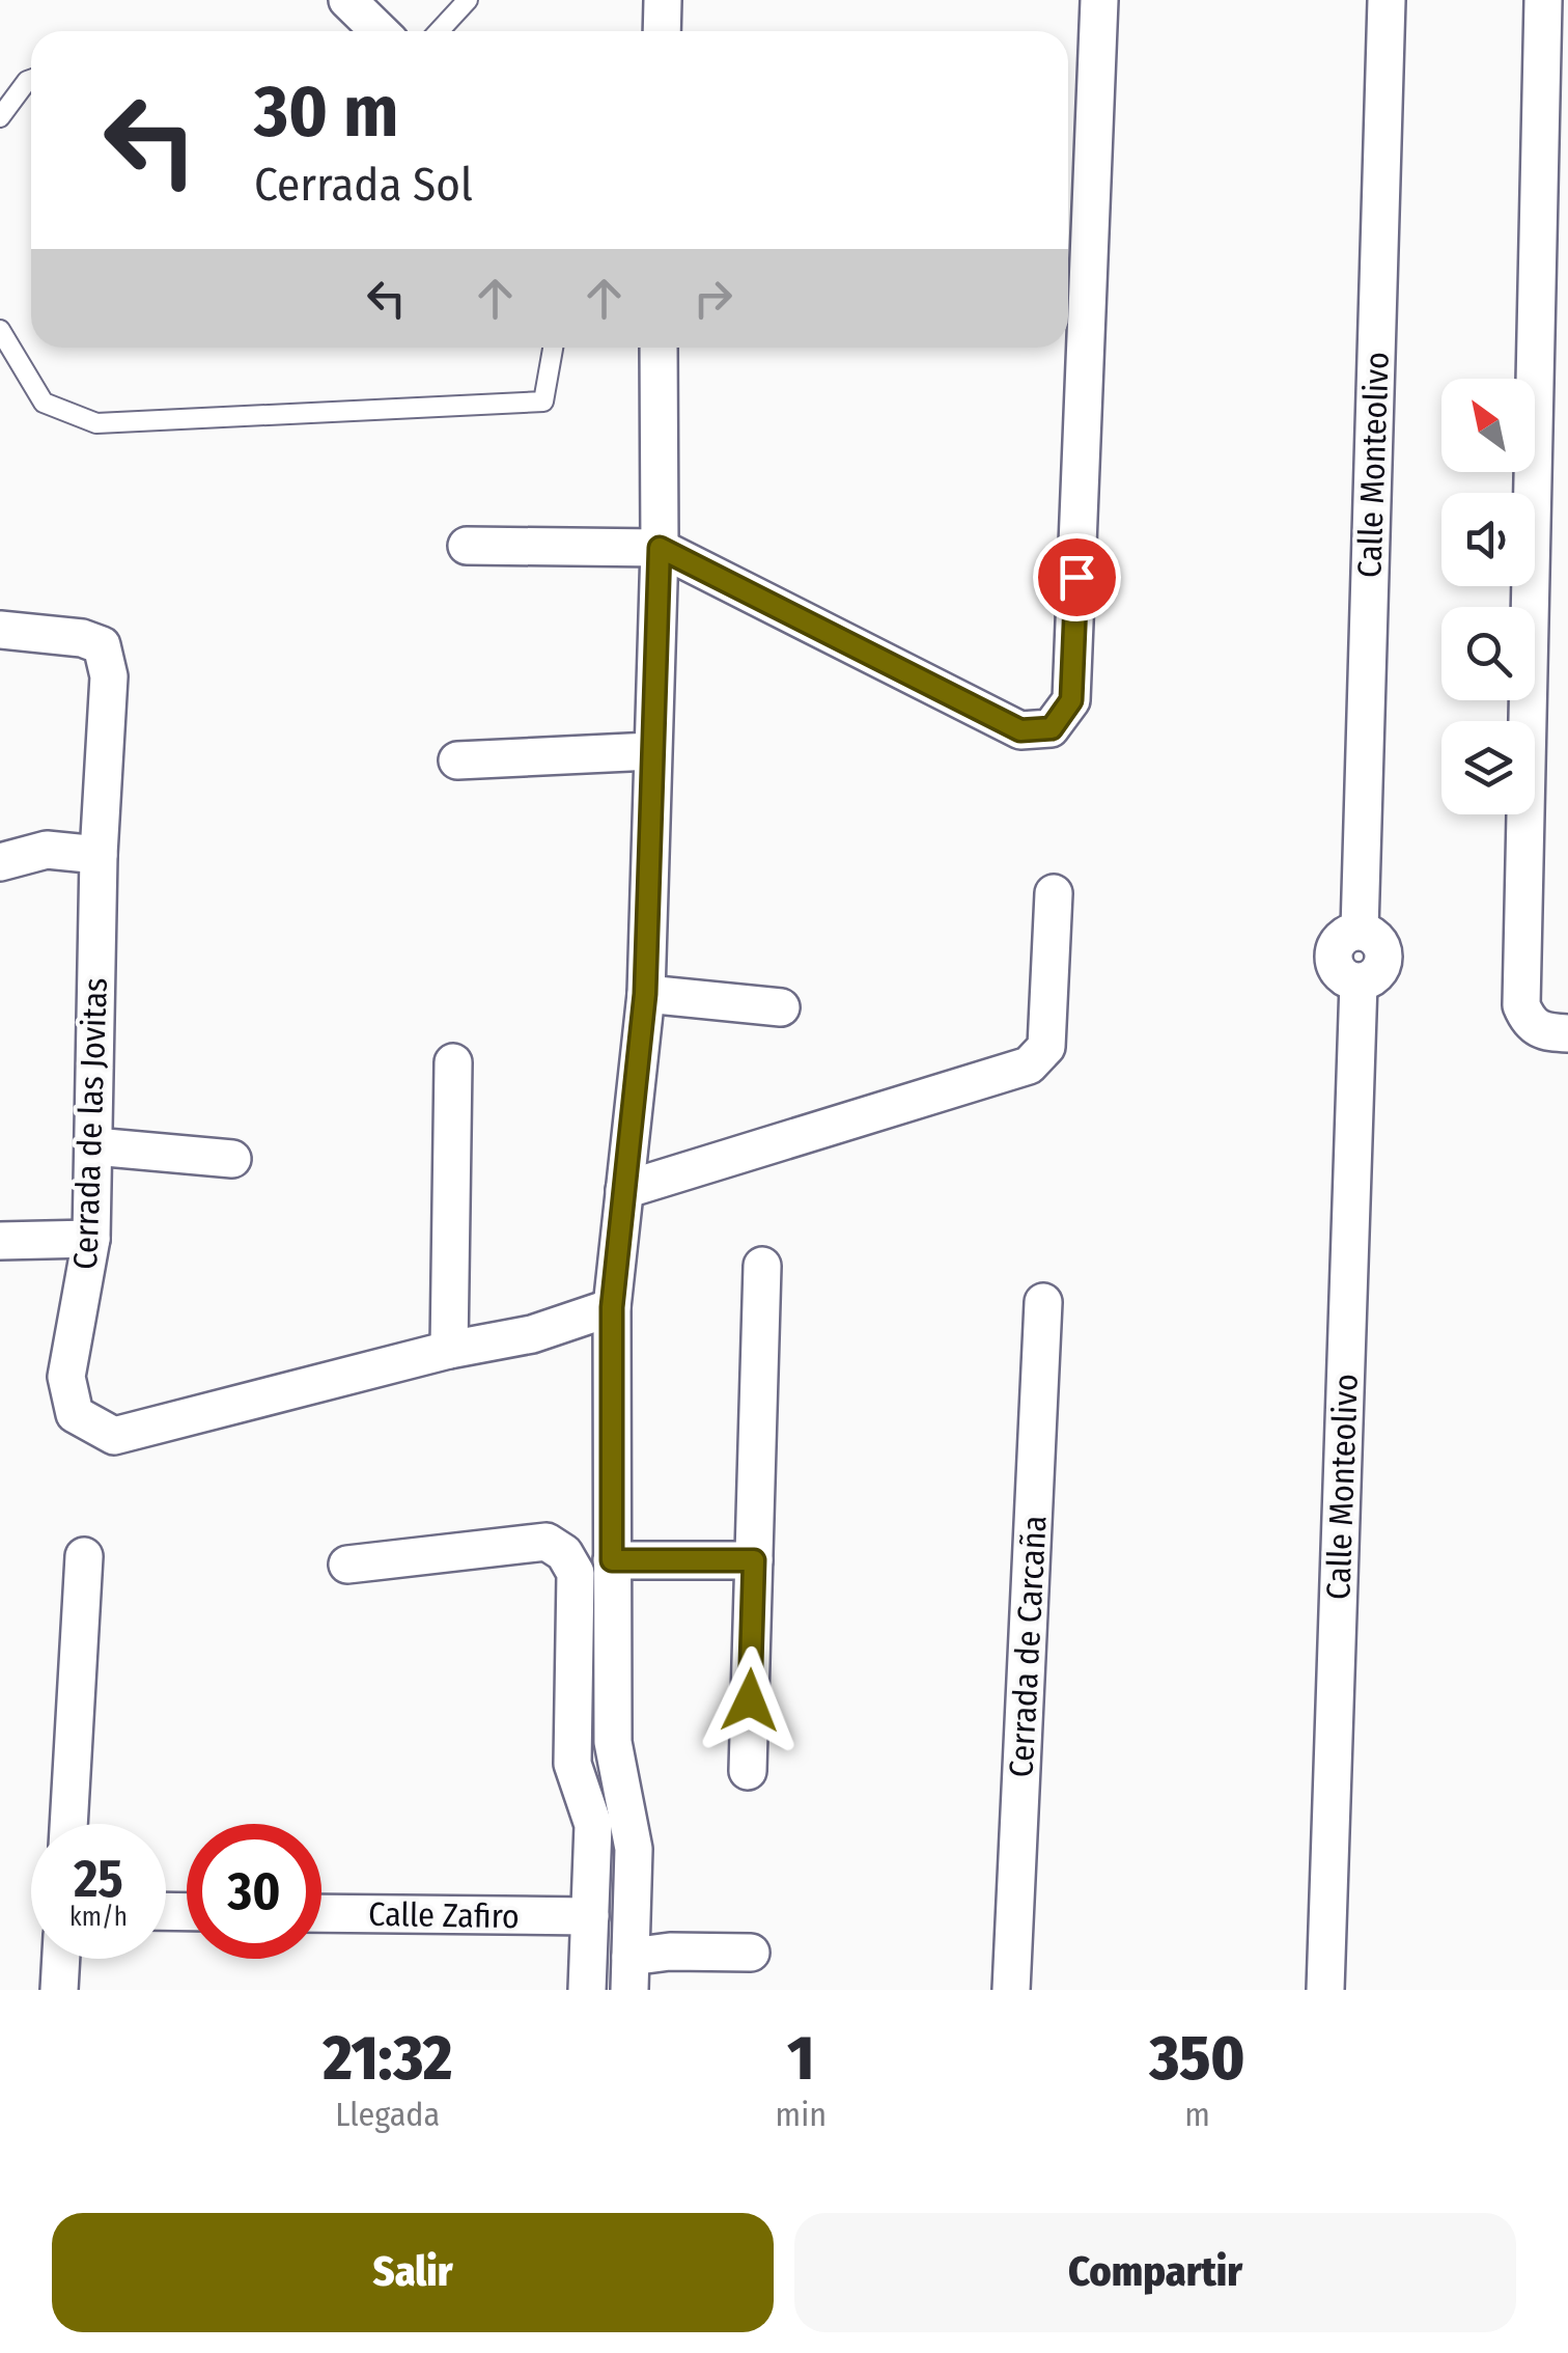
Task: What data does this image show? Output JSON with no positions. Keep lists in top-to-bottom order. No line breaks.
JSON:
{"streets":{"street":["Calle Monteolivo","Cerrada de las Jovitas","Cerrada de Carcaña","Calle Zafiro"]},"north":"top left","page":{"turn":["30 m","Cerrada Sol"],"speed":"25 km/h","limit":"30","eta":["21:32","Llegada","1","min","350","m"],"buttons":["Salir","Compartir"]}}
